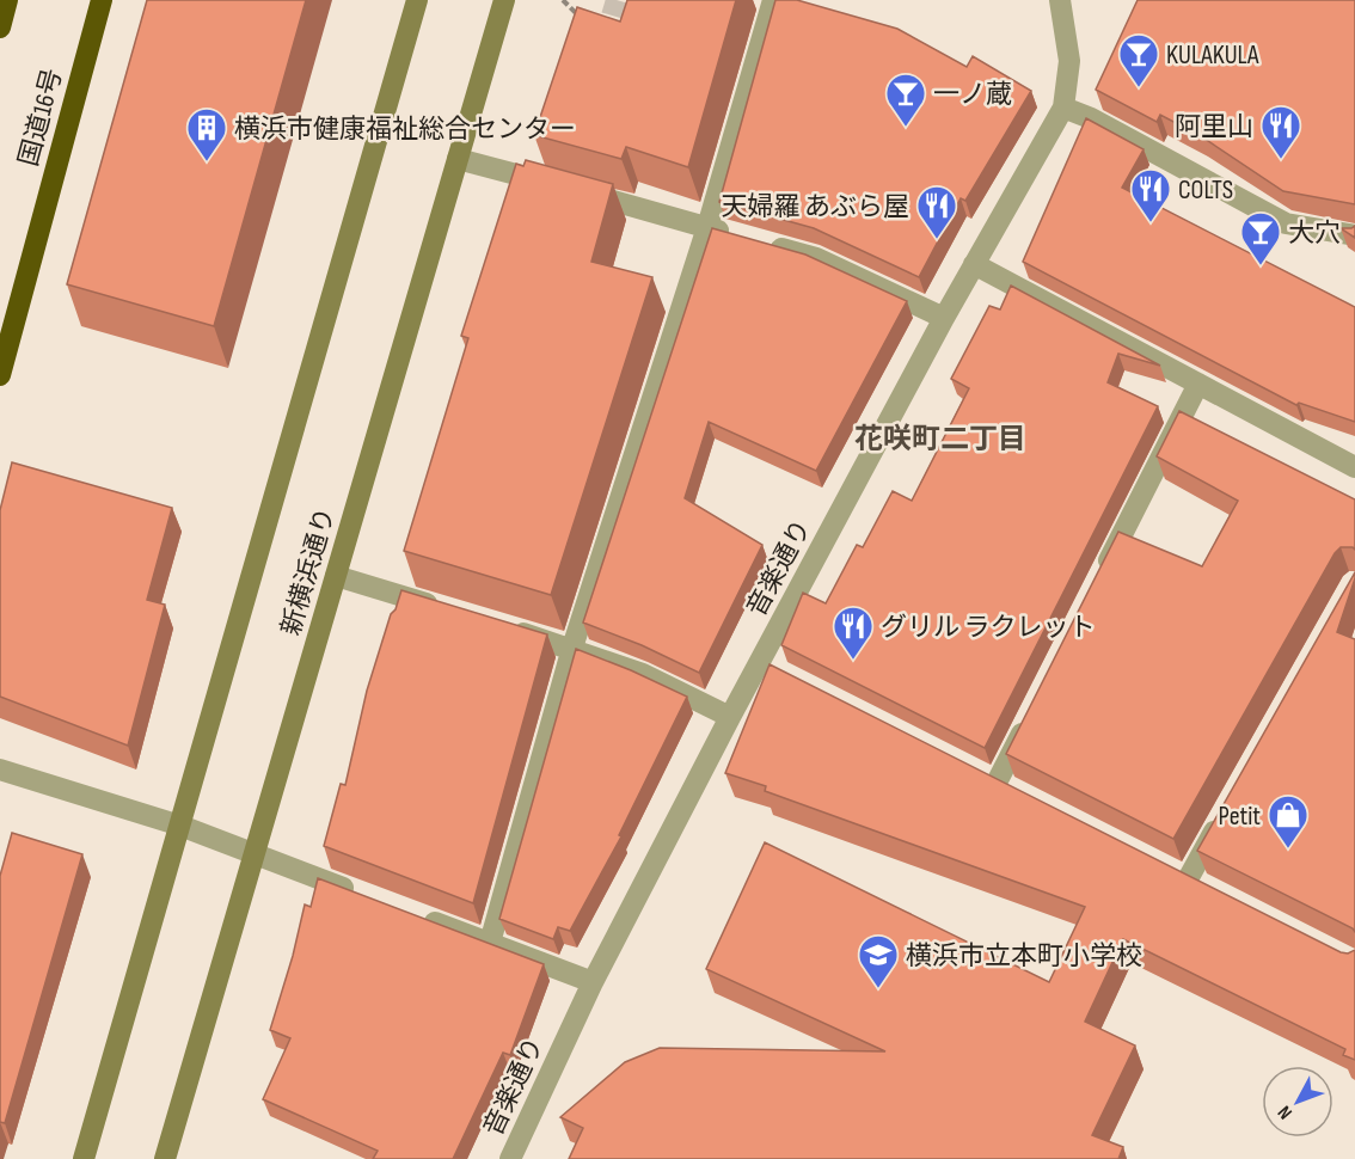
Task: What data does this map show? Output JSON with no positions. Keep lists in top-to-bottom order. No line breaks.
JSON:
{"streets":{"highway":["国道16号"],"street":["音楽通り","新横浜通り"]},"districts":["花咲町二丁目"],"places":{"bar":["KULAKULA","一ノ蔵","大穴"],"restaurant":["阿里山","COLTS","天婦羅 あぶら屋","グリル ラクレット"],"building":["横浜市健康福祉総合センター"],"shop":["Petit"],"school or university":["横浜市立本町小学校"]},"north":"bottom left"}
